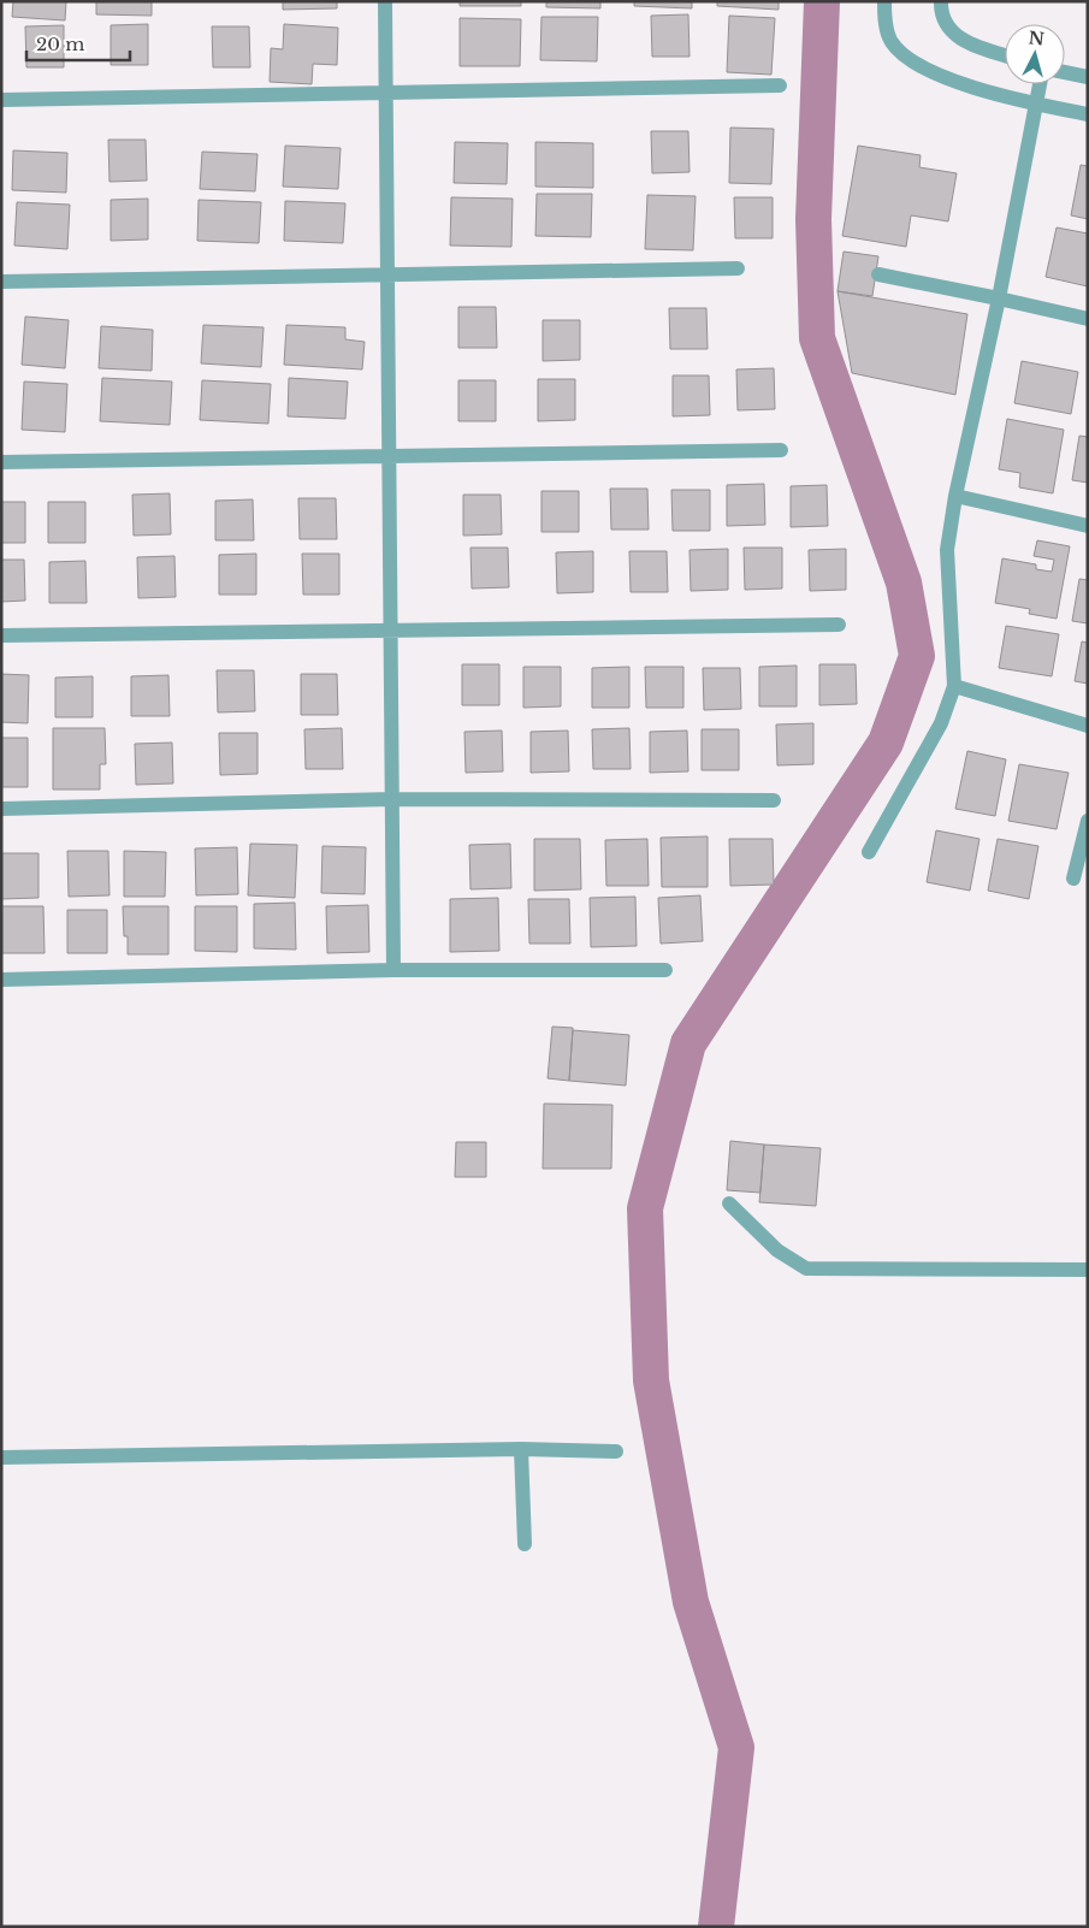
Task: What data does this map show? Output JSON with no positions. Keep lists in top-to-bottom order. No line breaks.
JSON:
{"scale_bar":"20 m","north":"top"}
